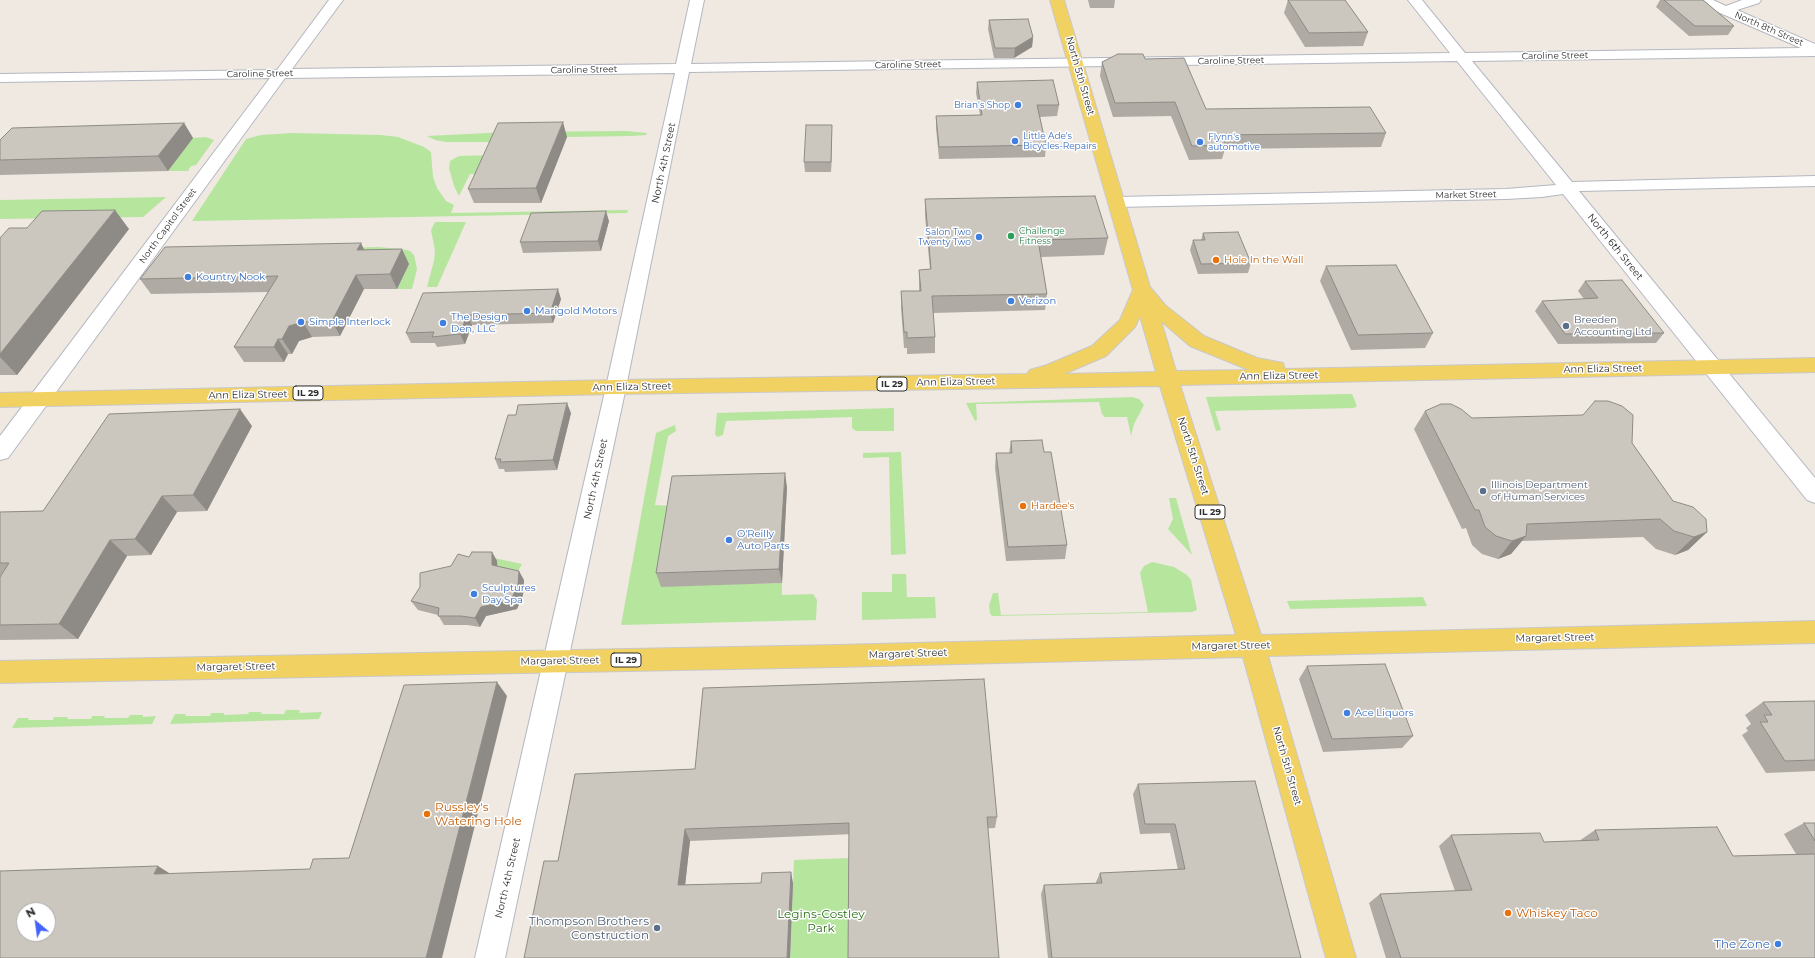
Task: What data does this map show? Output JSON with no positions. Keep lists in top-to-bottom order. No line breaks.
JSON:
{"streets":{"main road":["North 5th Street","Ann Eliza Street","IL 29","Margaret Street"],"street":["North 8th Street","Caroline Street","North 4th Street","Market Street","North Capitol Street","North 6th Street"]},"crossings":[["Caroline Street","North 5th Street"],["Caroline Street","North 4th Street"],["Caroline Street","North Capitol Street"],["Caroline Street","North 6th Street"],["North 5th Street","Market Street"],["North 5th Street","Ann Eliza Street"],["North 5th Street","Margaret Street"],["North 4th Street","Ann Eliza Street"],["North 4th Street","Margaret Street"],["Market Street","North 6th Street"],["North Capitol Street","Ann Eliza Street"],["North 6th Street","Ann Eliza Street"]],"parks":["Legins-Costley Park"],"places":["Brian’s Shop","Little Ade's Bicycles-Repairs","Flynn's automotive","Challenge Fitness","Salon Two Twenty Two","Hole In the Wall","Kountry Nook","Verizon","Marigold Motors","Simple Interlock","The Design Den, LLC","Breeden Accounting Ltd","Illinois Department of Human Services","Hardee's","O'Reilly Auto Parts","Sculptures Day Spa","Ace Liquors","Russley's Watering Hole","Whiskey Taco","Thompson Brothers Construction","The Zone"],"north":"top left"}
